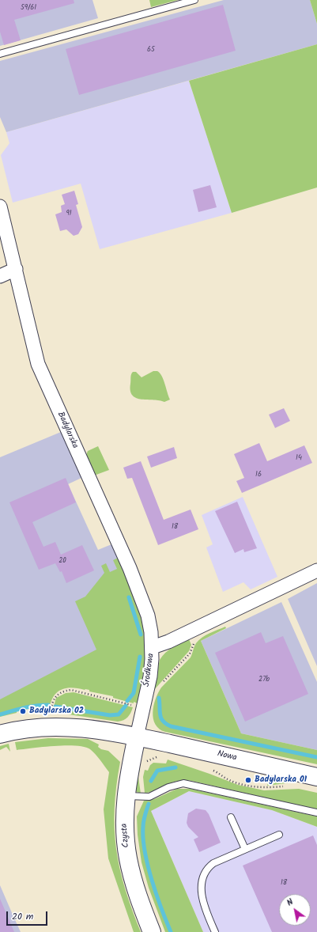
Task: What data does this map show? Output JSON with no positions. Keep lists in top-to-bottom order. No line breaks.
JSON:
{"streets":{"street":["Badylarska","Środkowa","Nowa","Czysta"]},"crossings":[["Badylarska","Środkowa"],["Środkowa","Nowa"],["Środkowa","Czysta"],["Nowa","Czysta"]],"places":["Badylarska 02","Badylarska 01"],"house_numbers":["59/61","65","91","14","16","18","20","27b","18"],"scale_bar":"20 m","north":"top left"}
